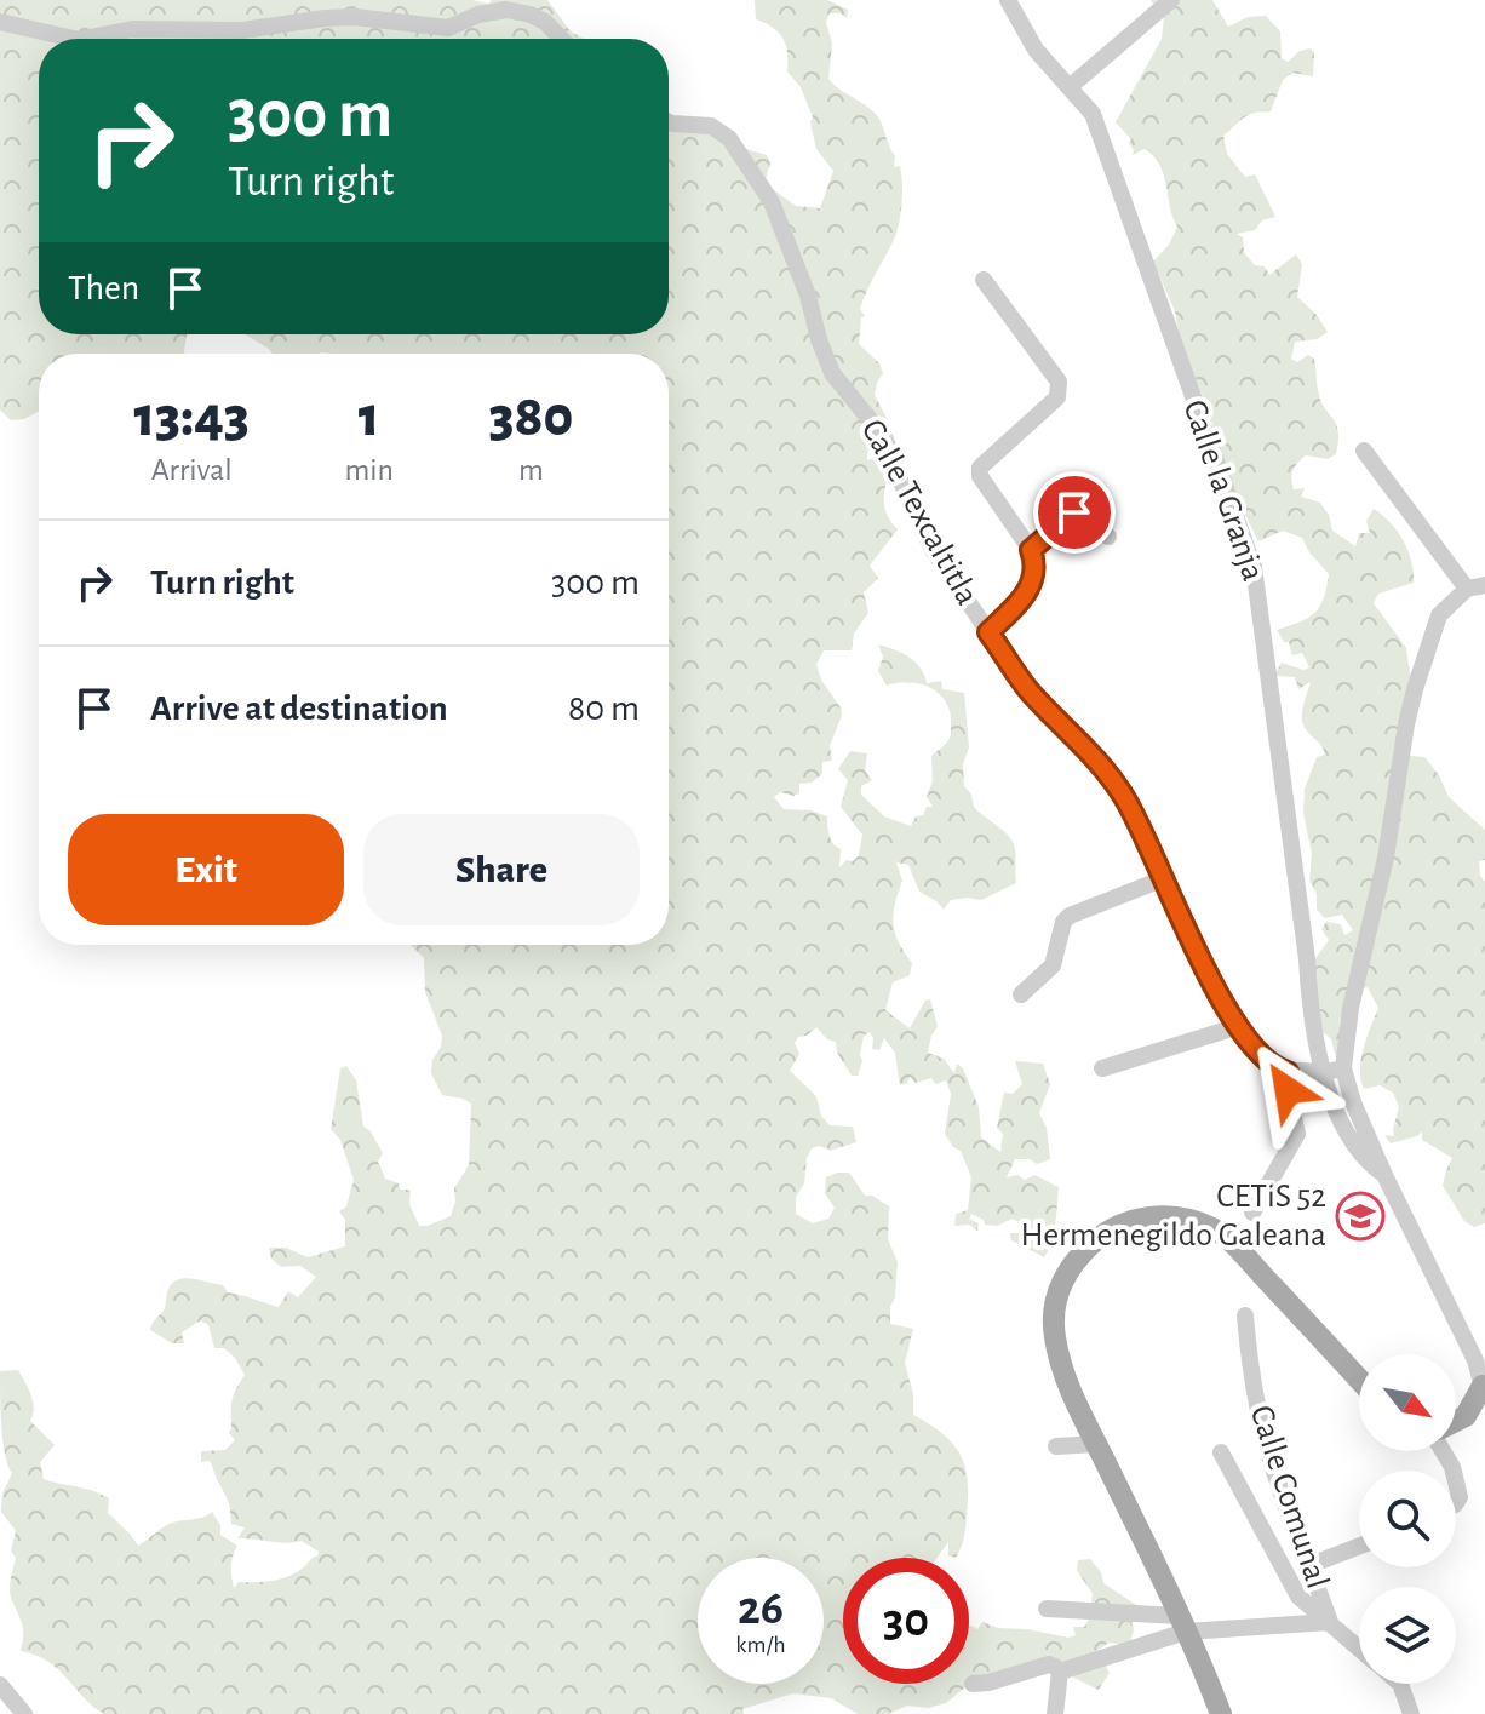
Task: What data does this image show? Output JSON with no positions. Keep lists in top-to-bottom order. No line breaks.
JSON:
{"streets":{"street":["Calle la Granja","Calle Texcaltitla","Calle Comunal"]},"places":{"school or university":["CETiS 52 Hermenegildo Galeana"]},"north":"bottom right","page":{"turn":["300 m","Turn right"],"then":"Then","eta":["13:43","Arrival","1","min","380","m"],"list":[{"name":"Turn right","value":"300 m"},{"name":"Arrive at destination","value":"80 m"}],"buttons":["Exit","Share"],"speed":"26 km/h","limit":"30"}}
